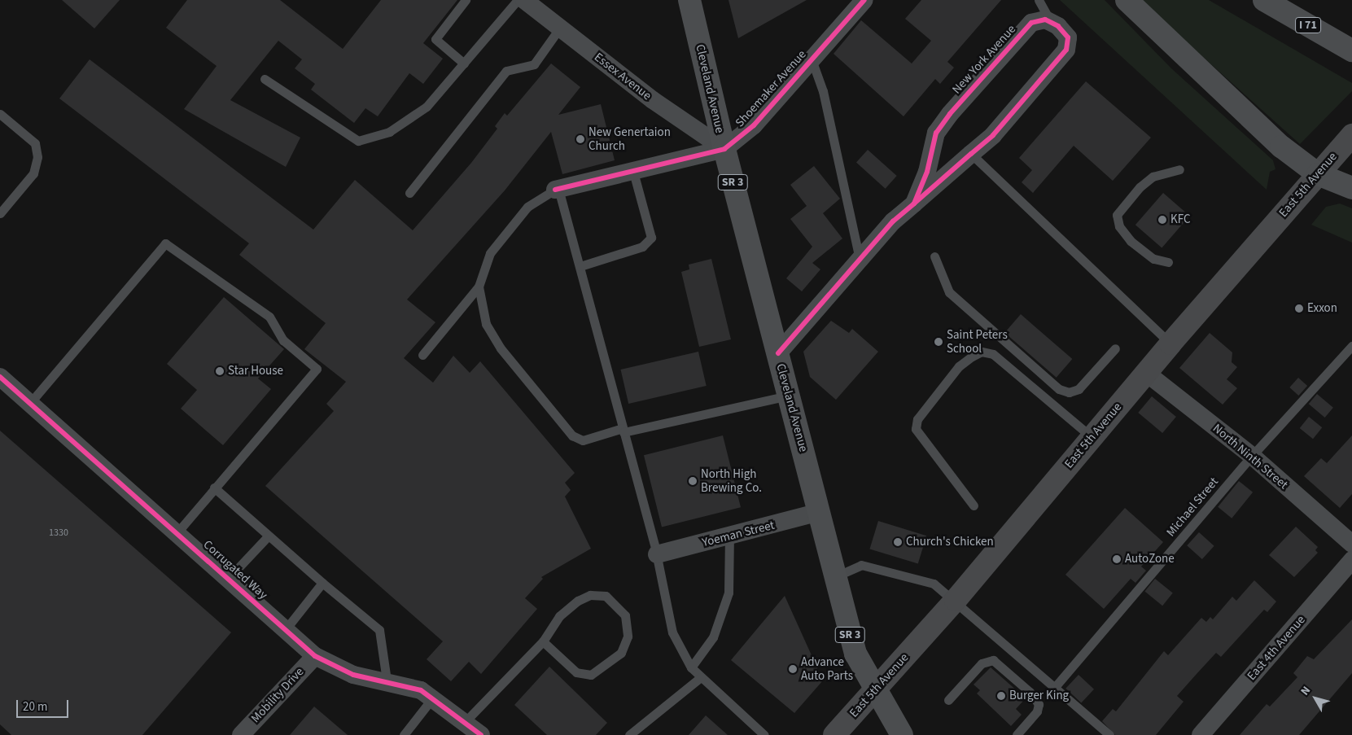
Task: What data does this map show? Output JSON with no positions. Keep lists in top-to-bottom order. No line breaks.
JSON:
{"streets":{"main road":["I 71","Cleveland Avenue","SR 3","East 5th Avenue"],"street":["New York Avenue","Essex Avenue","Shoemaker Avenue","North Ninth Street","Yoeman Street","Corrugated Way","East 4th Avenue","Mobility Drive"],"lane":["Michael Street"]},"crossings":[["New York Avenue","Cleveland Avenue"],["Essex Avenue","Cleveland Avenue"],["Essex Avenue","Shoemaker Avenue"],["Cleveland Avenue","Shoemaker Avenue"],["Cleveland Avenue","East 5th Avenue"],["Cleveland Avenue","Yoeman Street"],["East 5th Avenue","North Ninth Street"],["North Ninth Street","Michael Street"],["Corrugated Way","Mobility Drive"]],"places":["New Genertaion Church","KFC","Exxon","Saint Peters School","Star House","North High Brewing Co.","Church's Chicken","AutoZone","Advance Auto Parts","Burger King"],"house_numbers":["1330"],"scale_bar":"20 m","north":"top left"}
